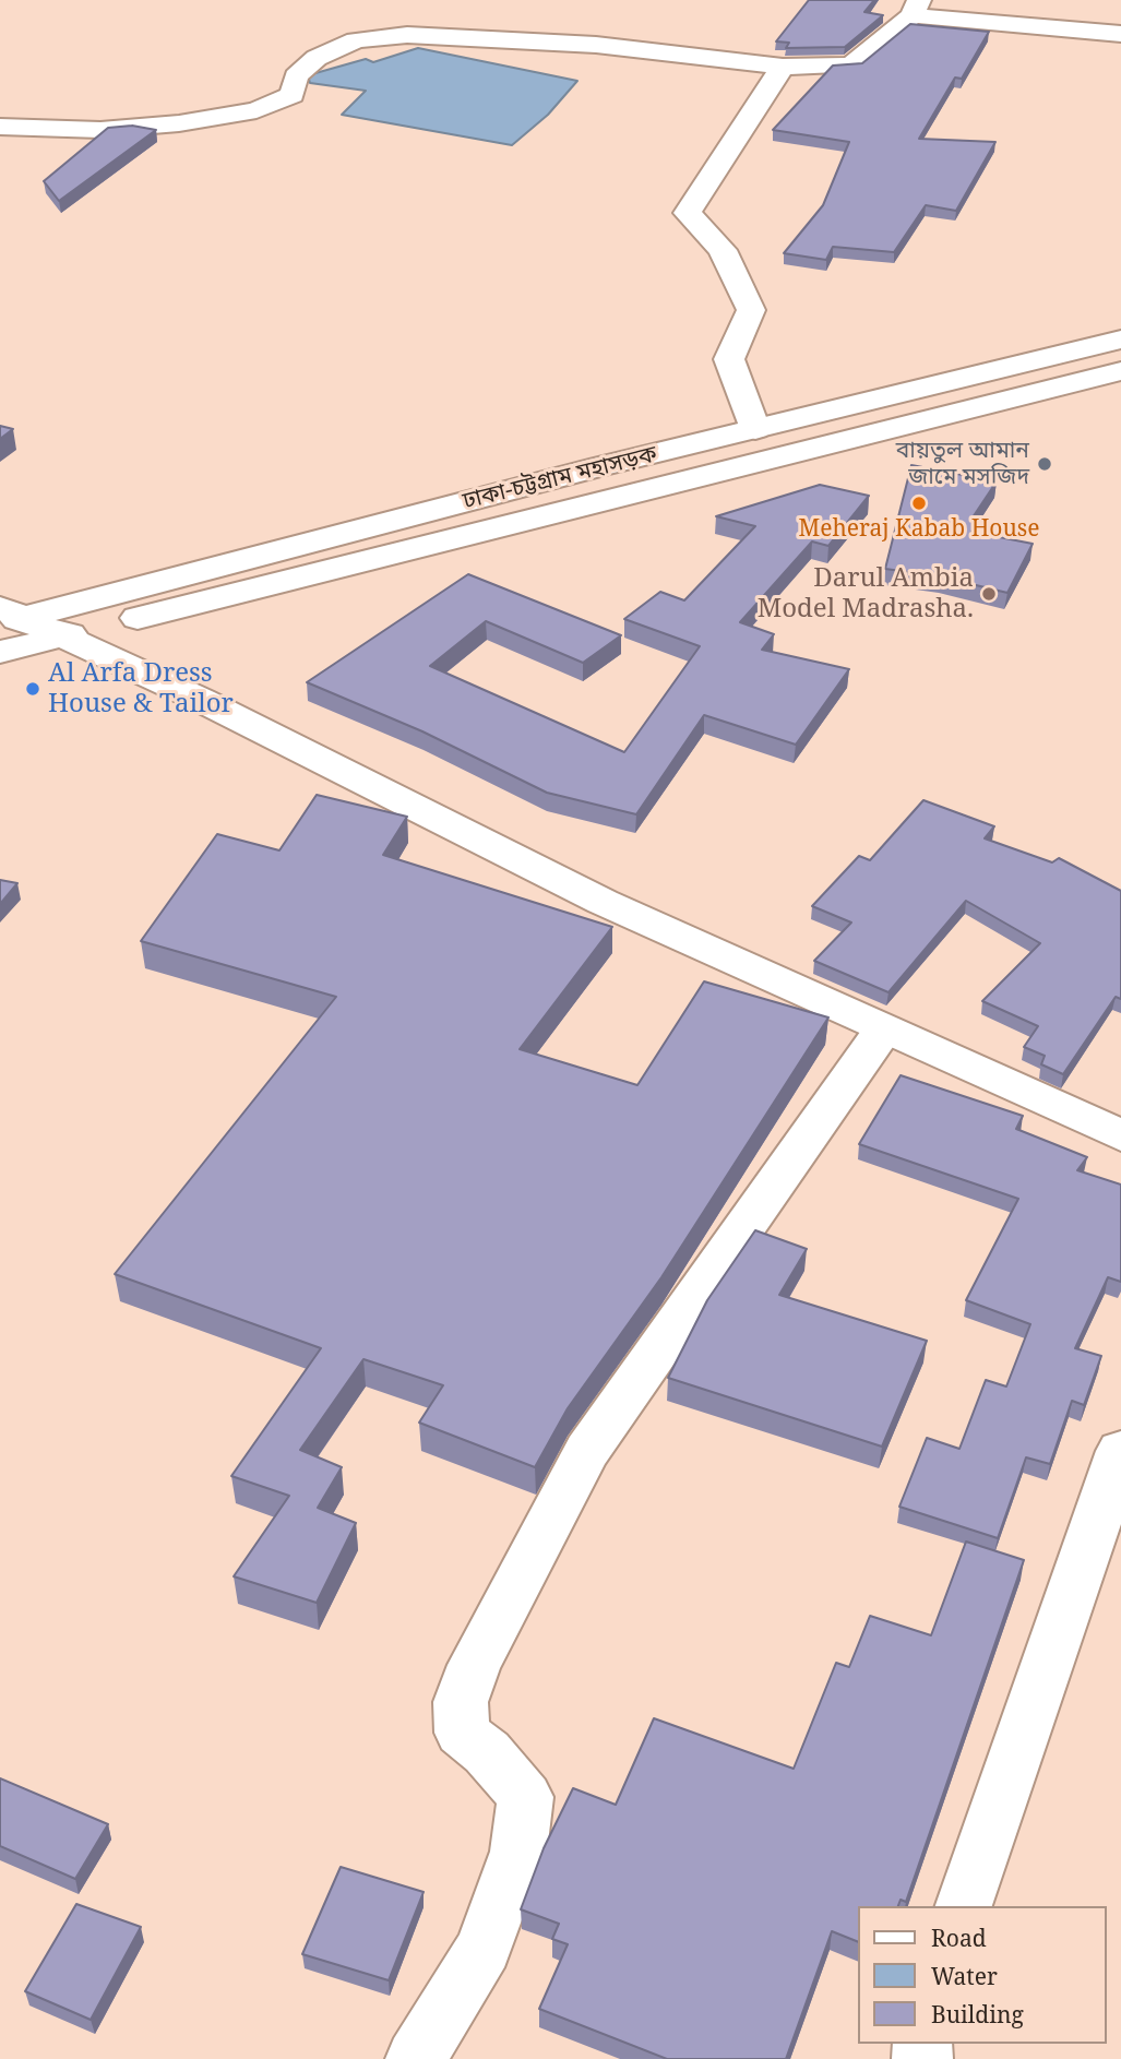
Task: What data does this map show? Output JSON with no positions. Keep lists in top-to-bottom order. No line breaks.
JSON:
{"streets":{"main road":["ঢাকা-চট্টগ্রাম মহাসড়ক"]},"places":["বায়তুল আমান জামে মসজিদ","Meheraj Kabab House","Darul Ambia Model Madrasha.","Al Arfa Dress House & Tailor"],"legend":["Road","Water","Building"]}
